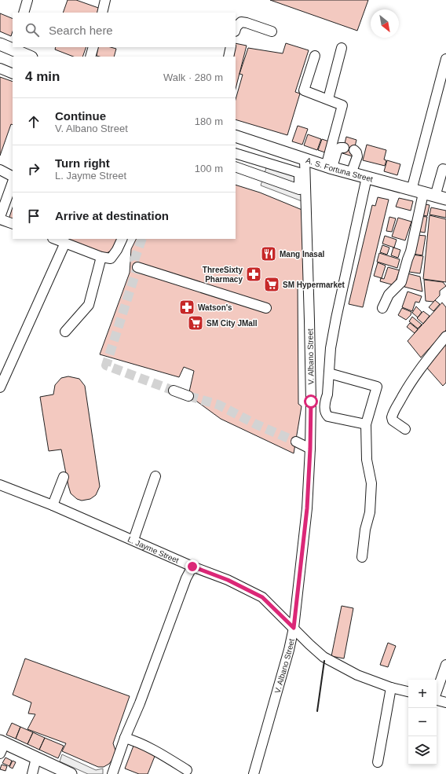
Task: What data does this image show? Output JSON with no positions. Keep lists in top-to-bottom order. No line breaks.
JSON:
{"streets":{"main road":["A. S. Fortuna Street"],"street":["V. Albano Street","L. Jayme Street"]},"crossings":[["A. S. Fortuna Street","V. Albano Street"],["V. Albano Street","L. Jayme Street"]],"places":{"restaurant":["Mang Inasal"],"pharmacy":["ThreeSixty Pharmacy","Watson's"],"supermarket":["SM Hypermarket","SM City JMall"]},"north":"bottom right","page":{"search":"Search here","heading":["4 min","Walk · 280 m"],"list":[["Continue","V. Albano Street","180 m"],["Turn right","L. Jayme Street","100 m"],"Arrive at destination"],"map_buttons":["+","−"]}}
